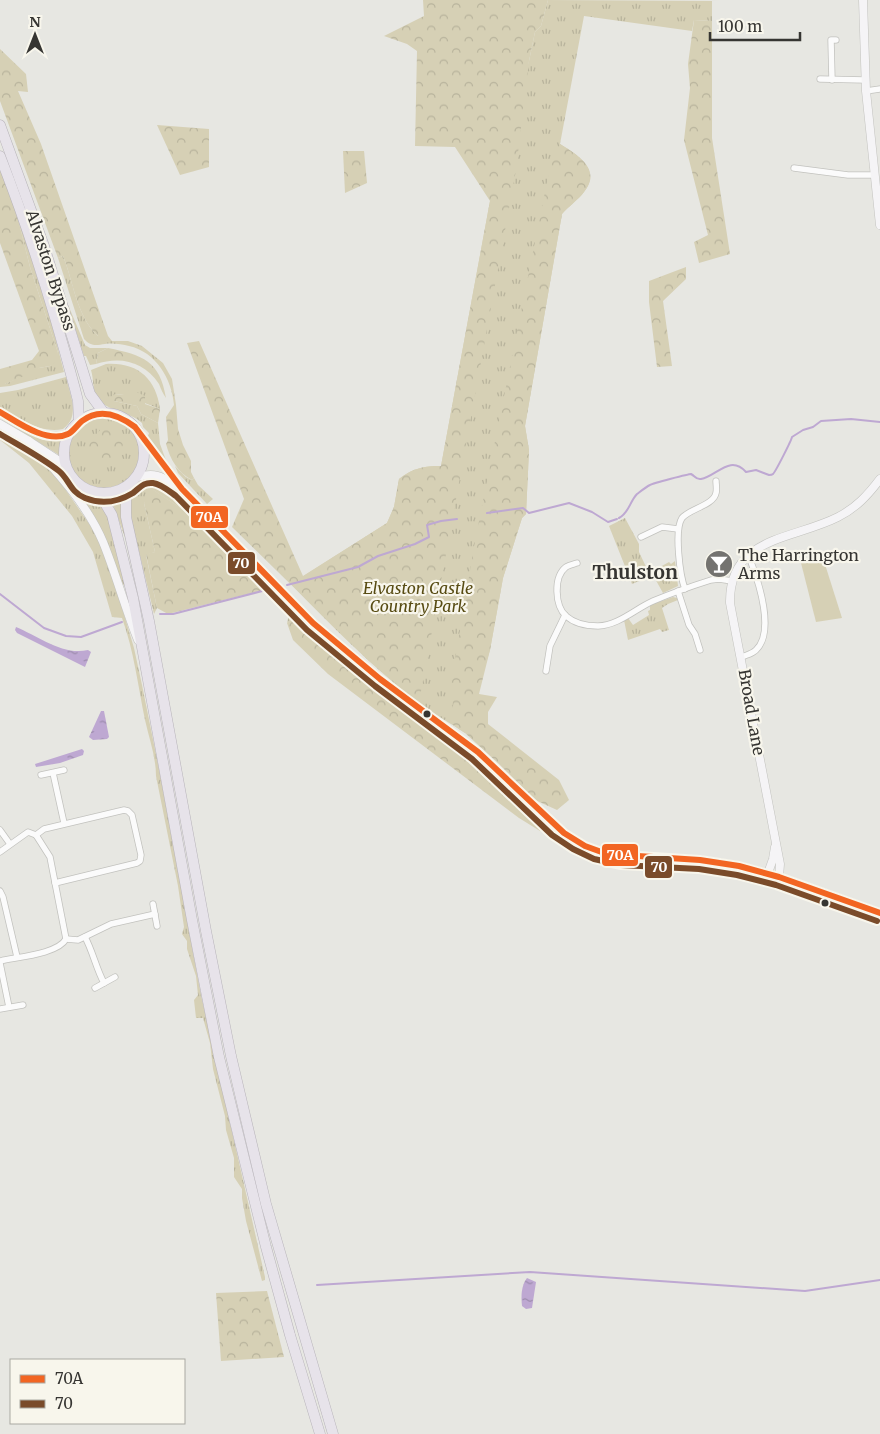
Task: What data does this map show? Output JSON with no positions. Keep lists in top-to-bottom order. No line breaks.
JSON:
{"streets":{"highway":["Alvaston Bypass"],"main road":["Broad Lane"]},"districts":["Thulston"],"parks":["Elvaston Castle Country Park"],"places":{"bar":["The Harrington Arms"]},"lines":["transit line 70A","transit line 70"],"legend":["70A","70"],"scale_bar":"100 m","north":"top"}
